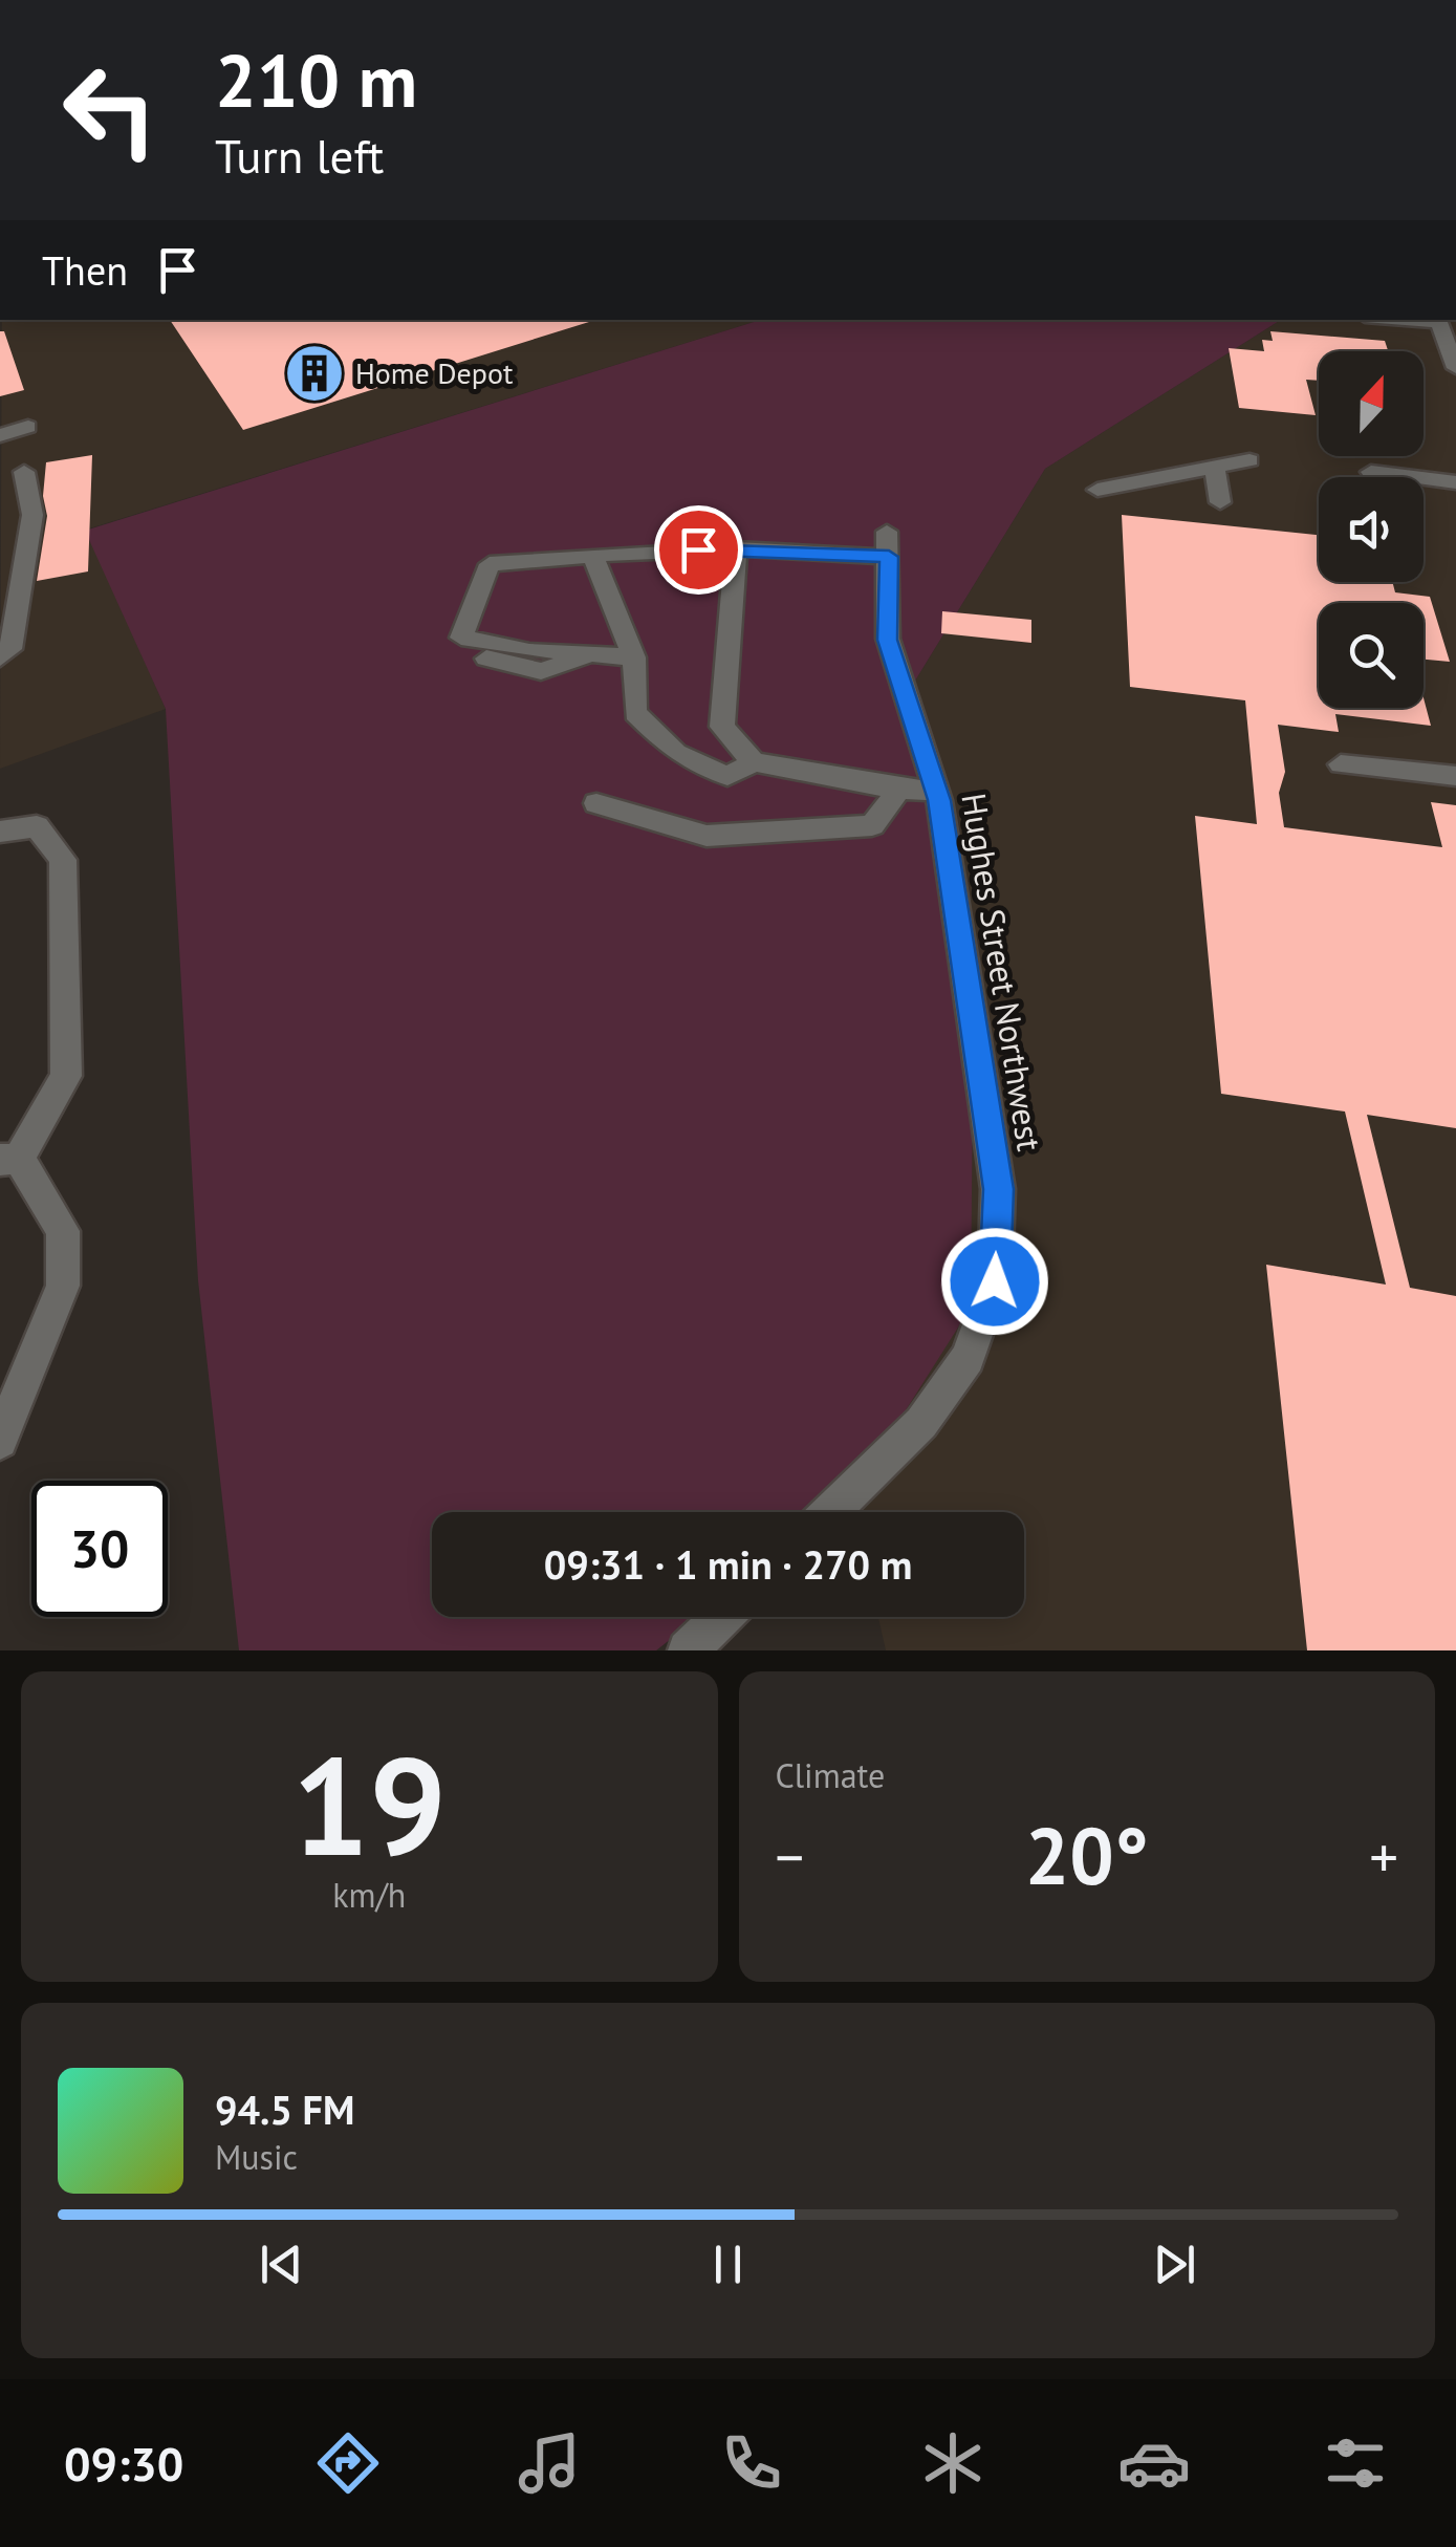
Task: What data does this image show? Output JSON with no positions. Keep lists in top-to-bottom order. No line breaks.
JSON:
{"streets":{"street":["Hughes Street Northwest"]},"places":{"building":["Home Depot"]},"north":"top","page":{"turn":["210 m","Turn left"],"then":"Then","limit":"30","trip":"09:31 · 1 min · 270 m","tile":[["19","km/h"],"Climate"],"heat":["−","20°","+"],"song":["94.5 FM","Music"],"tabs":"09:30"}}
